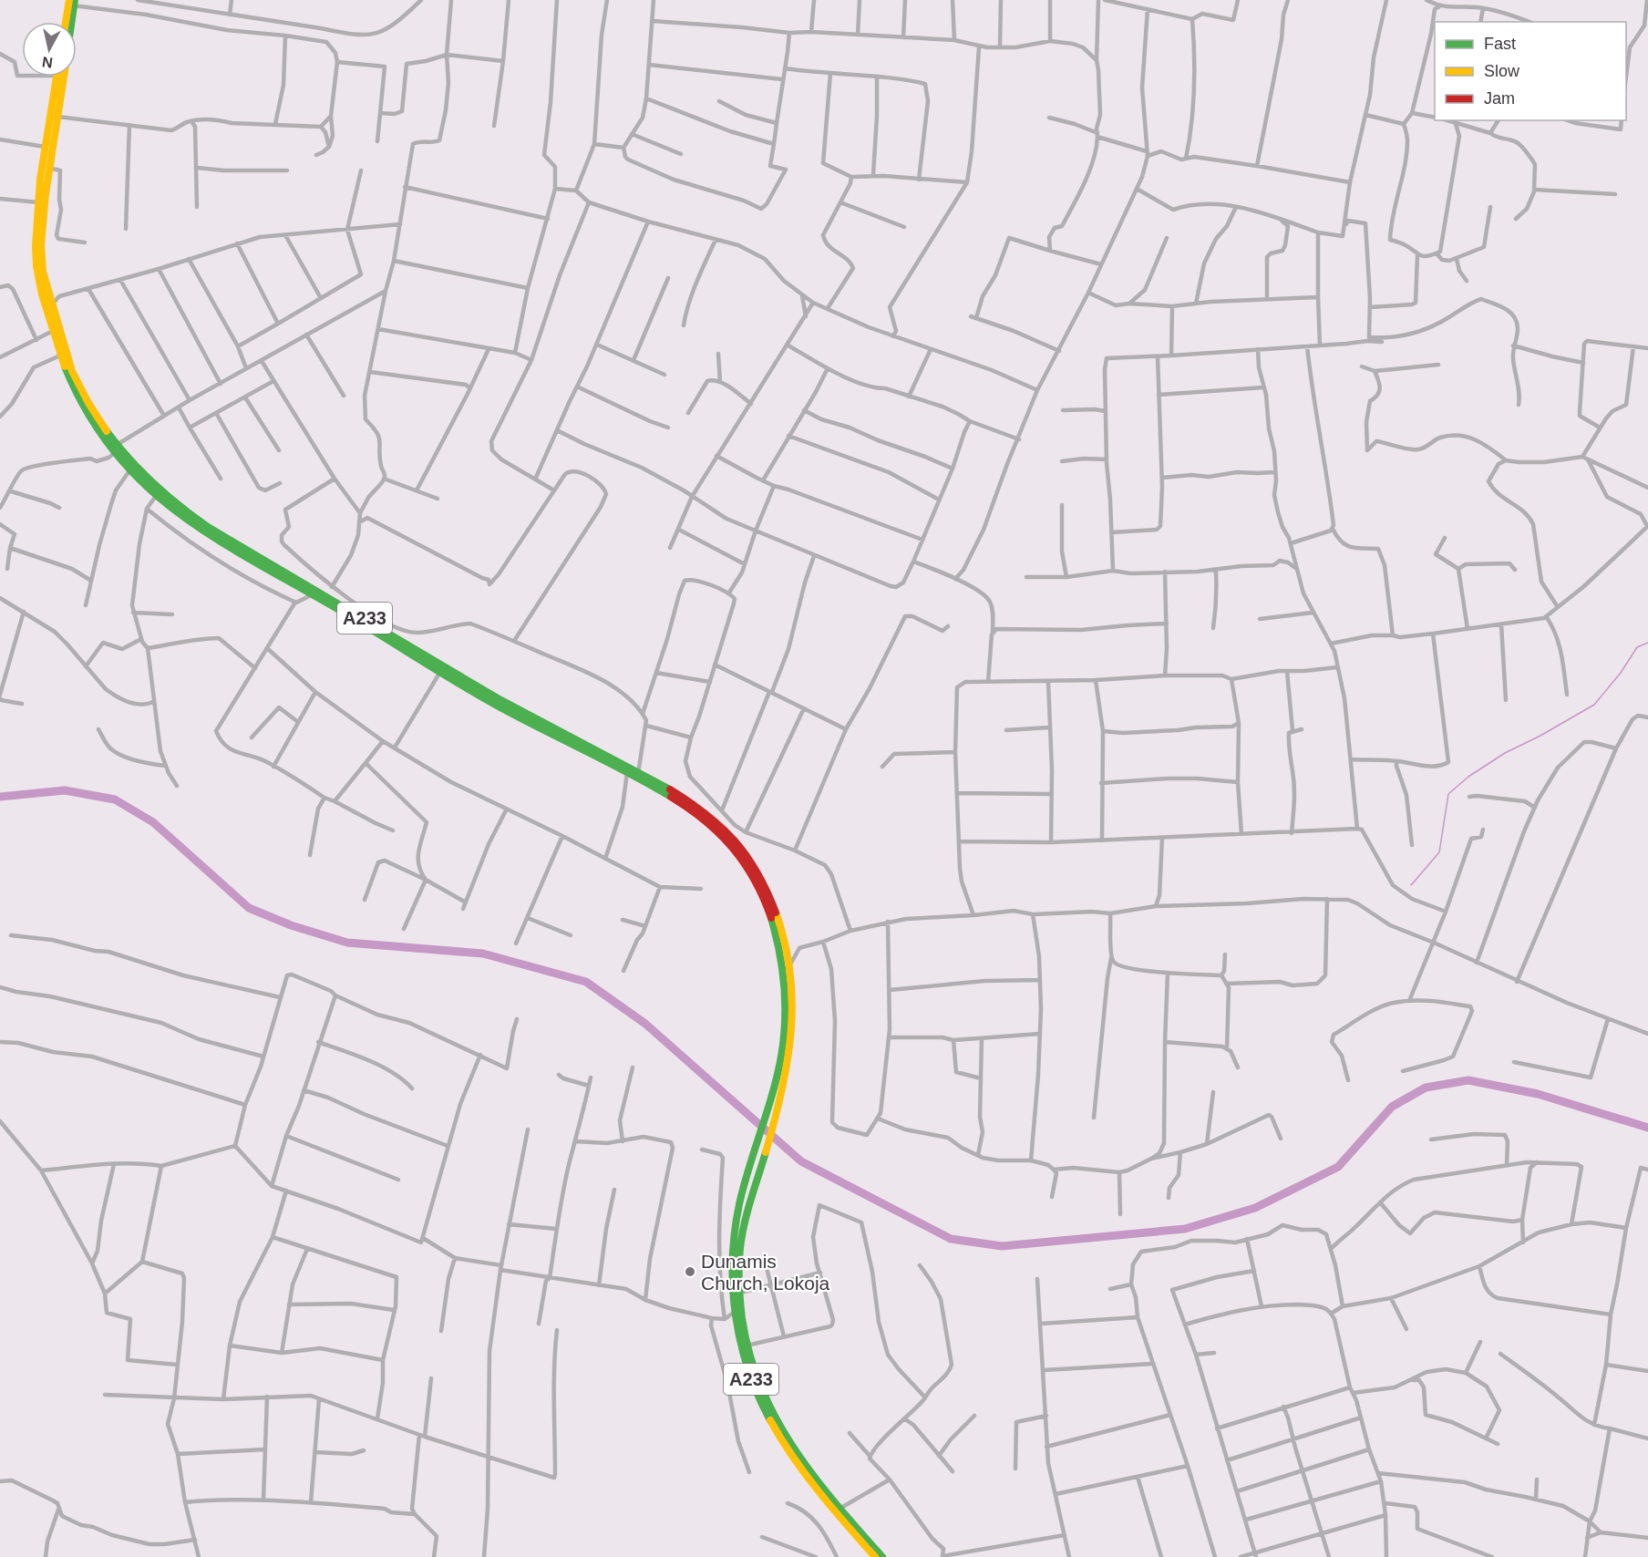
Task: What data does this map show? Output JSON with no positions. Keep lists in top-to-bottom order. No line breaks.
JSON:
{"streets":{"highway":["A233"]},"places":["Dunamis Church, Lokoja"],"legend":["Fast","Slow","Jam"],"north":"bottom"}
